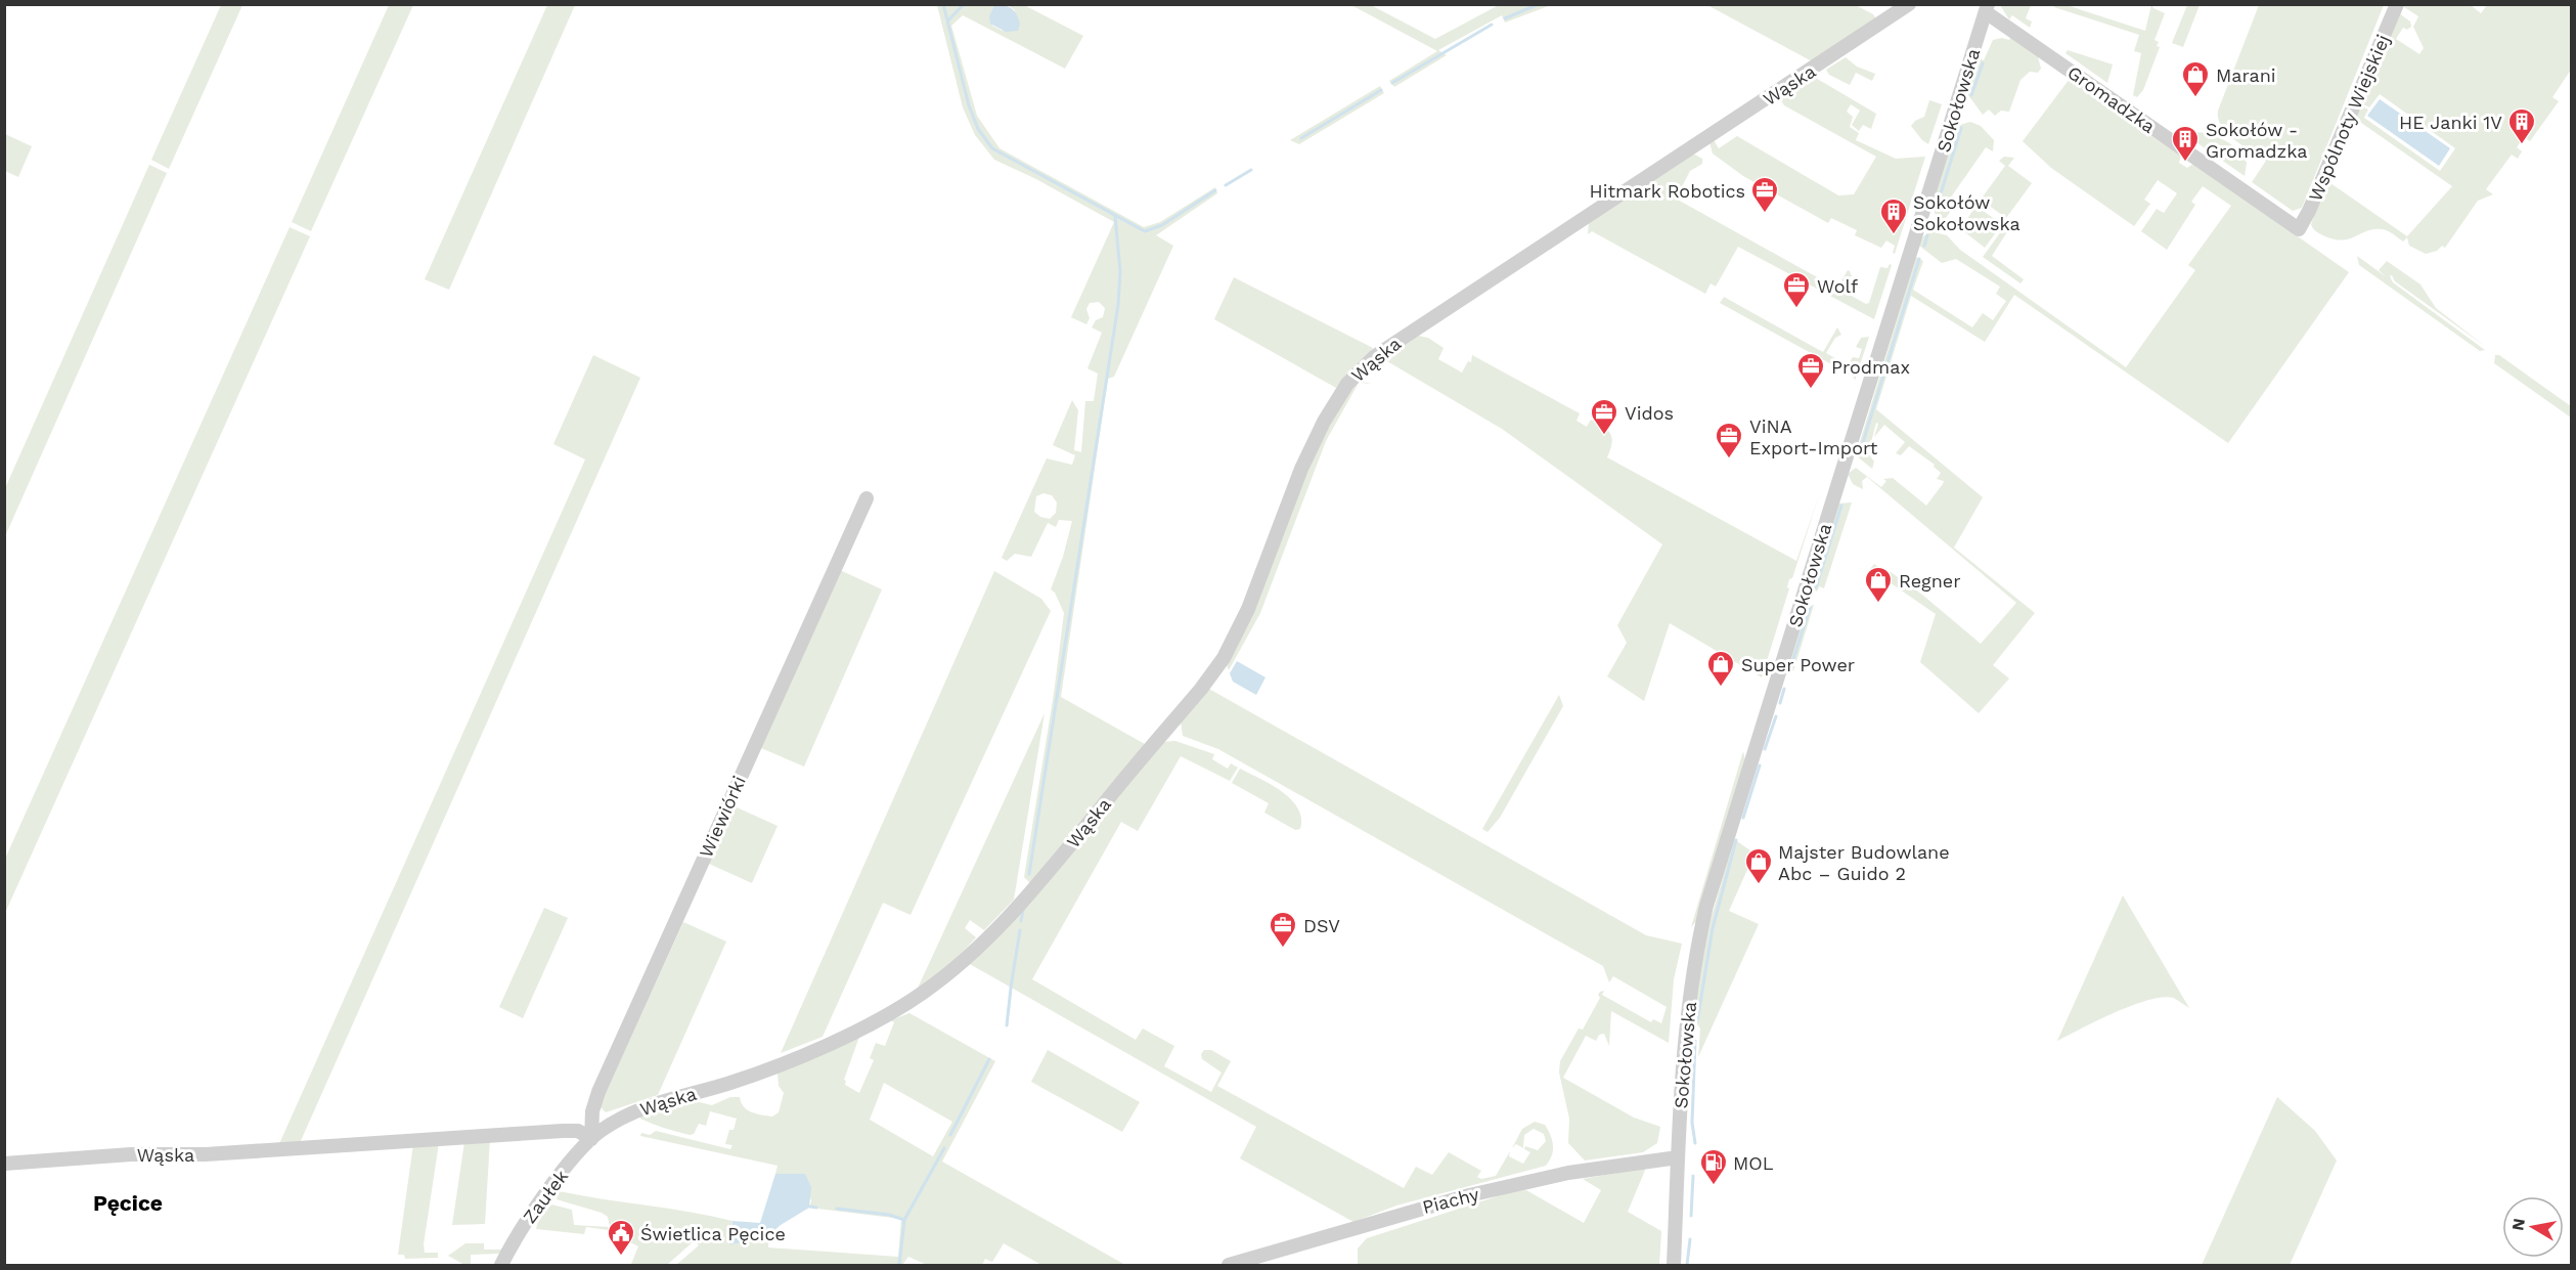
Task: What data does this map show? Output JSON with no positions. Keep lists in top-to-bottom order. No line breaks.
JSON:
{"streets":{"street":["Wąska","Gromadzka","Sokołowska","Wspólnoty Wiejskiej","Wiewiórki","Zaułek","Piachy"]},"crossings":[["Wąska","Wiewiórki"],["Wąska","Zaułek"],["Gromadzka","Sokołowska"],["Gromadzka","Wspólnoty Wiejskiej"],["Sokołowska","Piachy"],["Wiewiórki","Zaułek"]],"districts":["Pęcice"],"places":{"shop":["Marani","Regner","Super Power","Majster Budowlane Abc – Guido 2"],"building":["HE Janki 1V","Sokołów - Gromadzka","Sokołów Sokołowska"],"office":["Hitmark Robotics","Wolf","Prodmax","Vidos","ViNA Export-Import","DSV"],"fuel station":["MOL"],"public building":["Świetlica Pęcice"]},"north":"left"}
